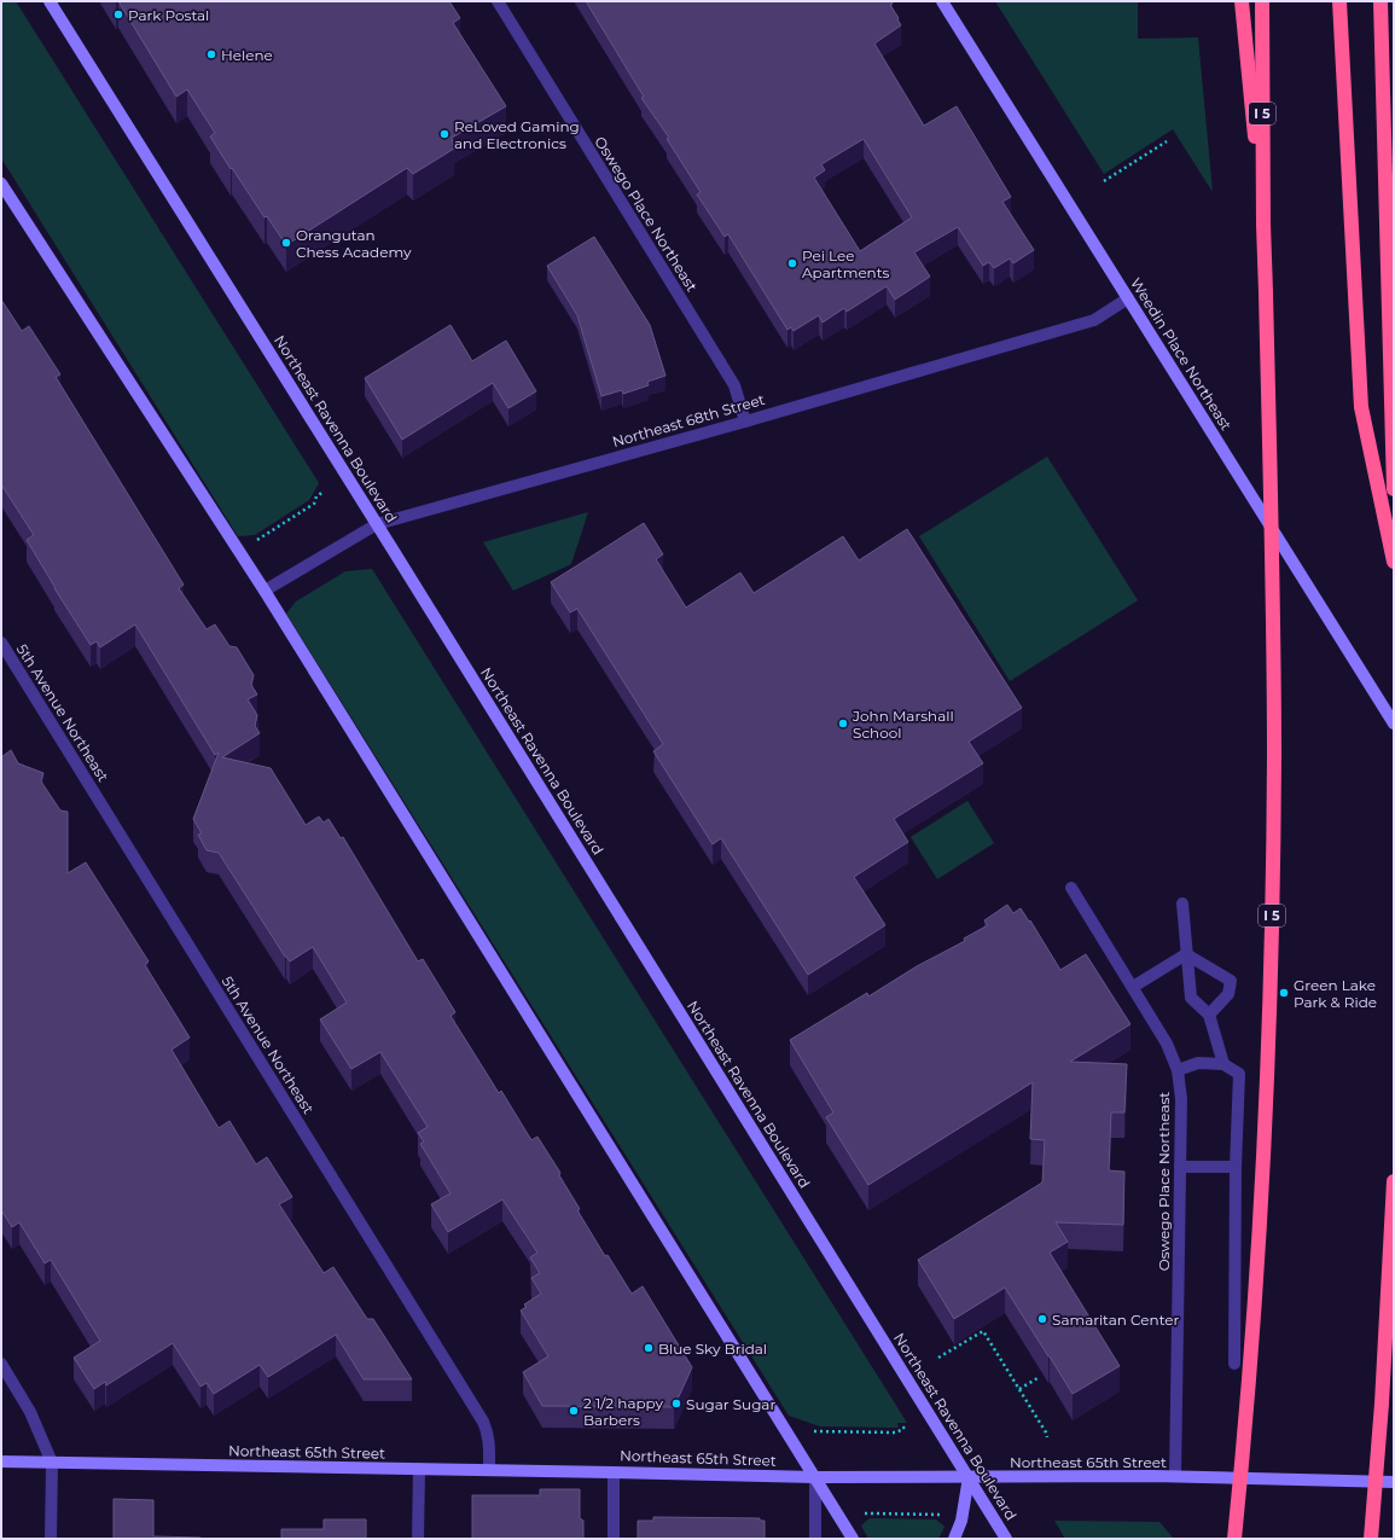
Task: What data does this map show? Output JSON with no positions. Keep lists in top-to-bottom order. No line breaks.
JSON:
{"streets":{"highway":["I 5"],"main road":["Weedin Place Northeast","Northeast Ravenna Boulevard","Northeast 65th Street"],"street":["Oswego Place Northeast","Northeast 68th Street","5th Avenue Northeast"]},"crossings":[["Oswego Place Northeast","Northeast 68th Street"],["Oswego Place Northeast","Northeast 65th Street"],["Weedin Place Northeast","Northeast 68th Street"],["Northeast 68th Street","Northeast Ravenna Boulevard"],["Northeast Ravenna Boulevard","Northeast 65th Street"],["5th Avenue Northeast","Northeast 65th Street"]],"places":["Park Postal","Helene","ReLoved Gaming and Electronics","Orangutan Chess Academy","Pei Lee Apartments","John Marshall School","Green Lake Park & Ride","Samaritan Center","Blue Sky Bridal","Sugar Sugar","2 1/2 happy Barbers"]}
